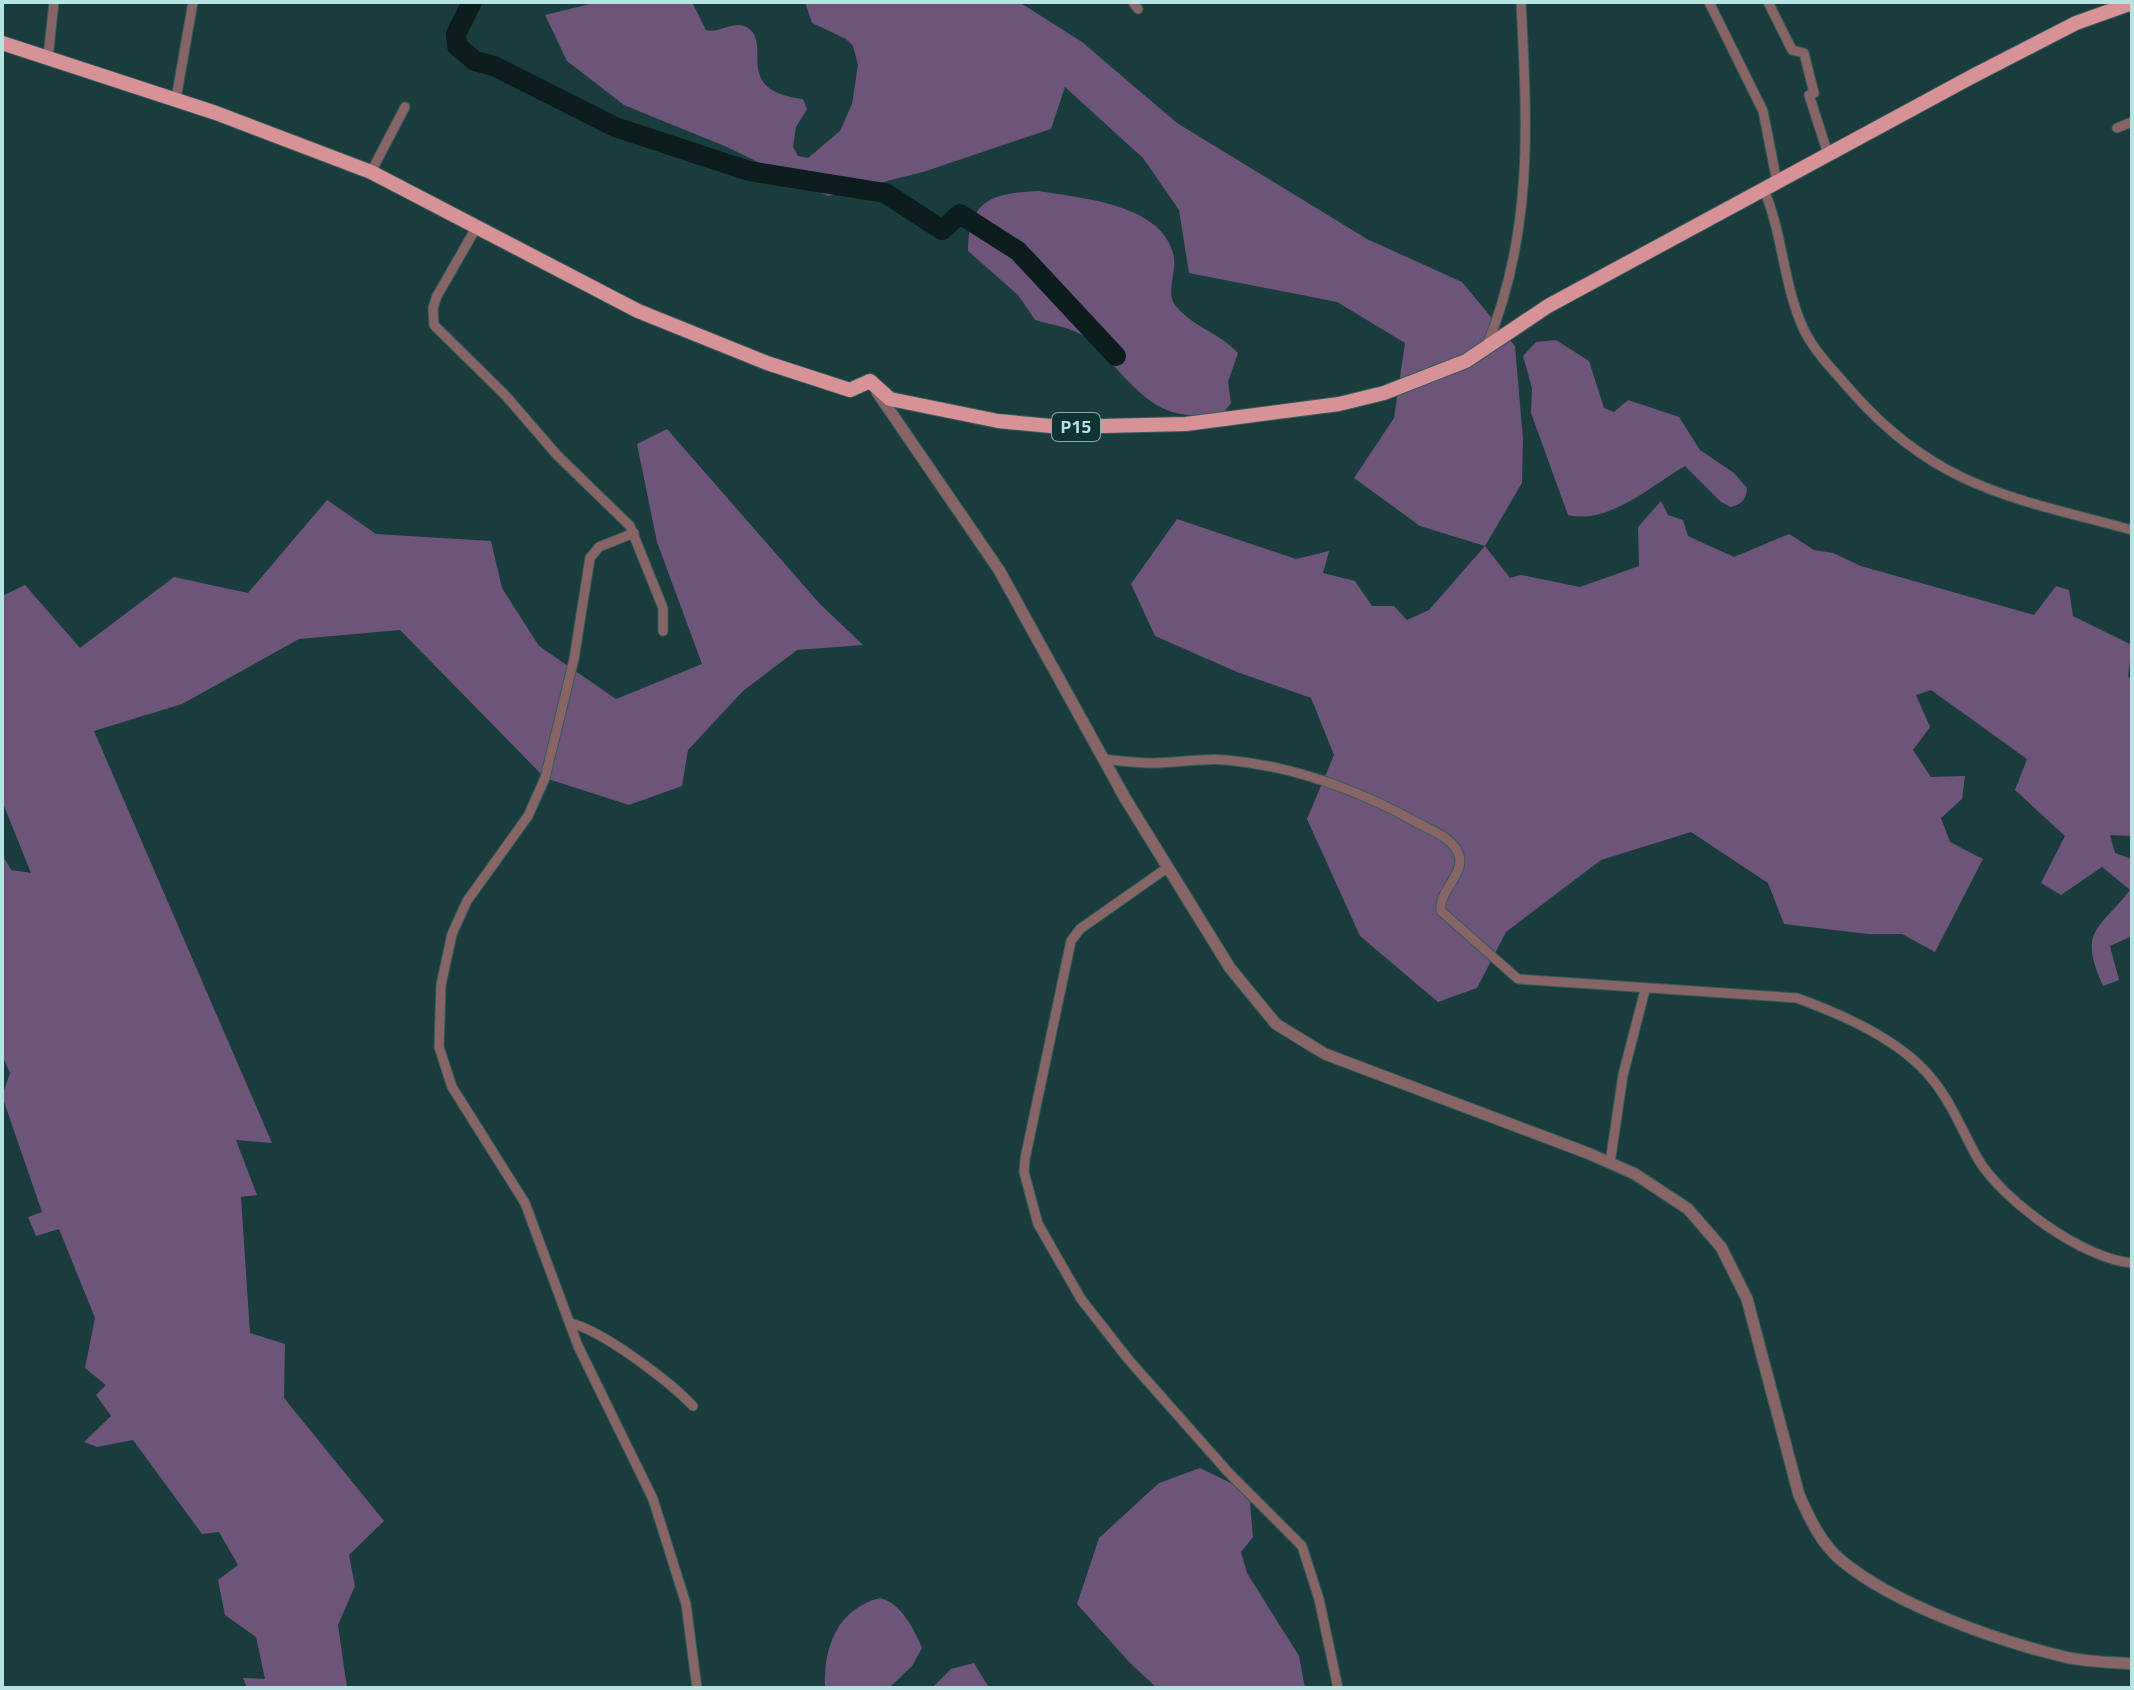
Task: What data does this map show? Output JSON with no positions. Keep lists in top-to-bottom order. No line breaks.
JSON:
{"streets":{"main road":["P15"]}}
